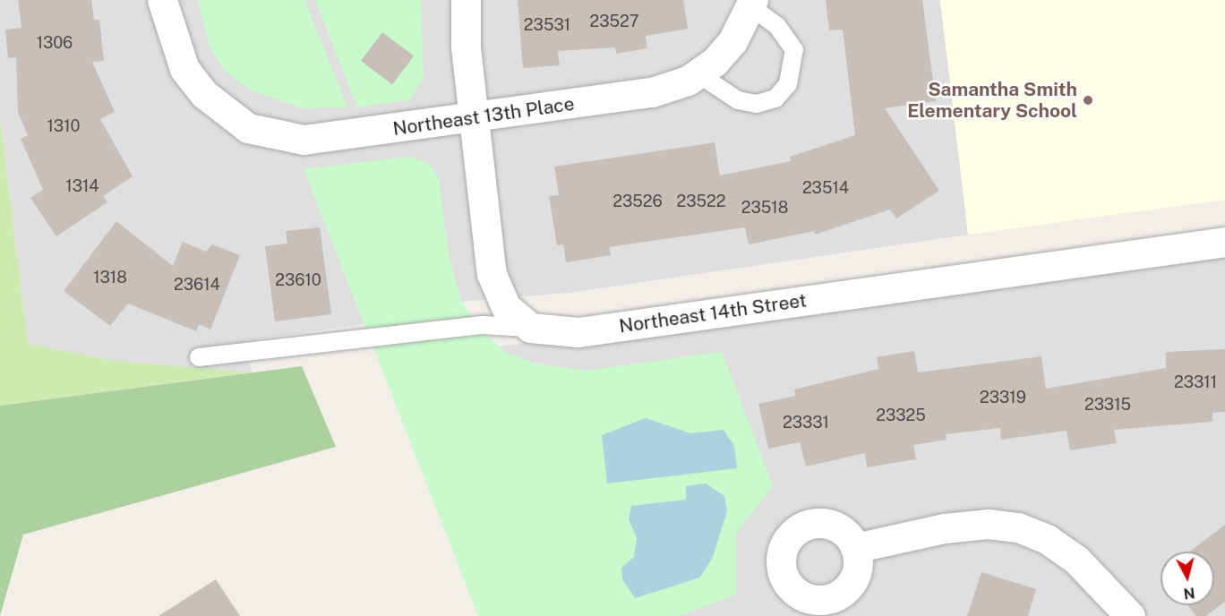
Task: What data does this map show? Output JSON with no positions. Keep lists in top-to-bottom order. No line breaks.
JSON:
{"streets":{"street":["Northeast 13th Place","Northeast 14th Street"]},"places":["Samantha Smith Elementary School"],"house_numbers":["23527","23531","1306","1310","1314","23514","23526","23522","23518","1318","23610","23614","23311","23319","23315","23325","23331"],"north":"bottom"}
